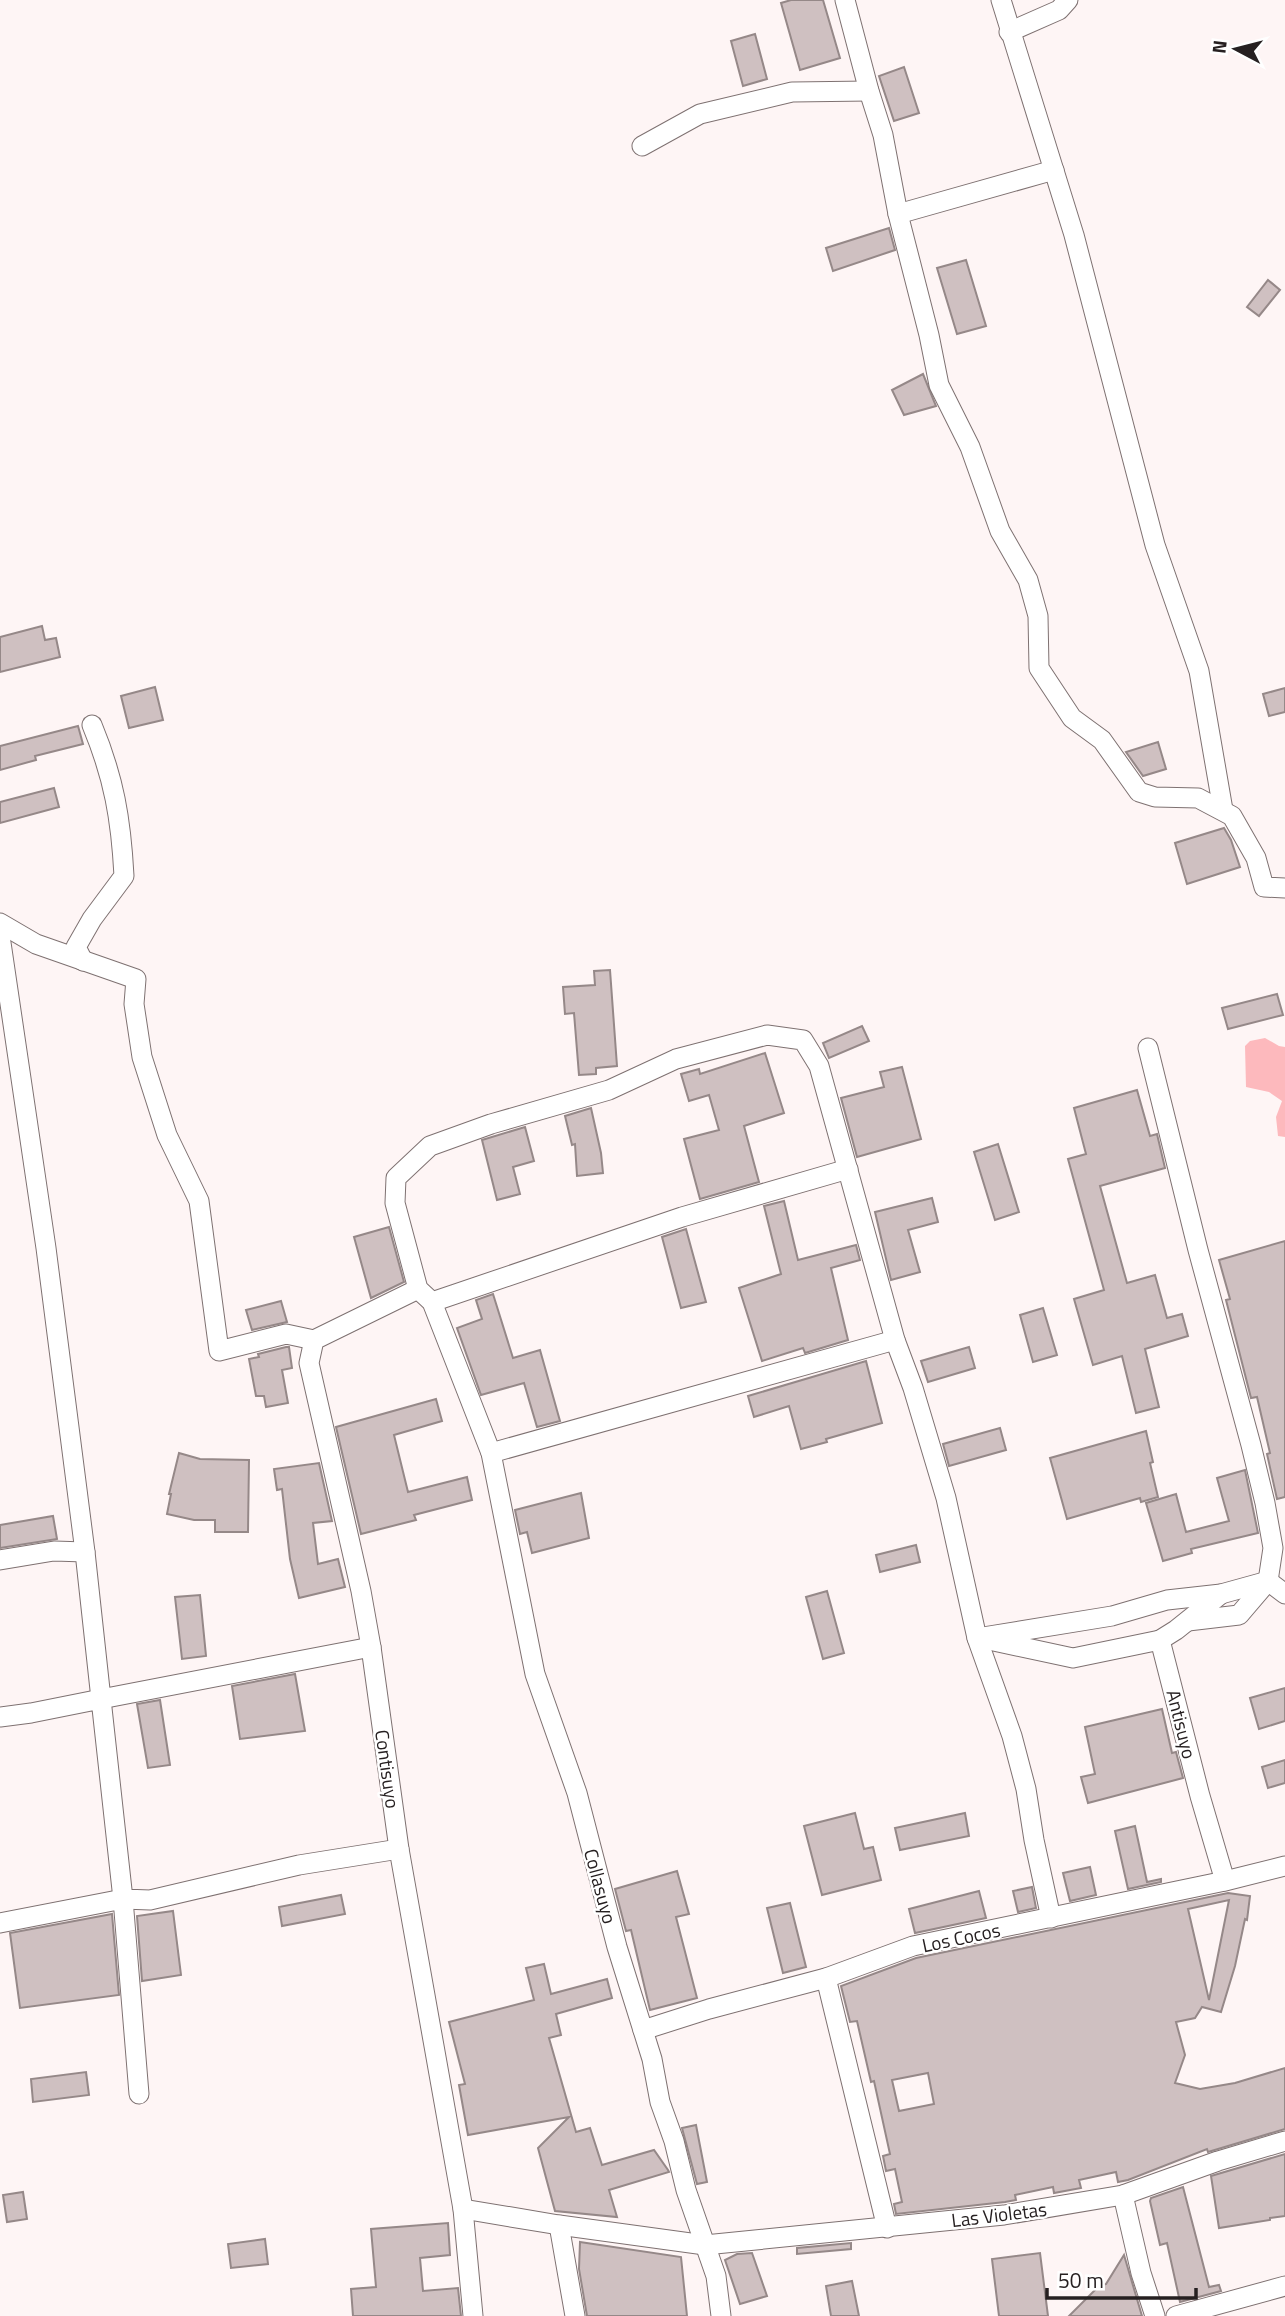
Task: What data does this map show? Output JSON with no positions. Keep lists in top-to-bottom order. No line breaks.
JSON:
{"streets":{"street":["Antisuyo","Contisuyo","Collasuyo","Los Cocos","Las Violetas"]},"crossings":[["Antisuyo","Los Cocos"],["Contisuyo","Las Violetas"],["Collasuyo","Los Cocos"],["Collasuyo","Las Violetas"]],"scale_bar":"50 m","north":"left"}
